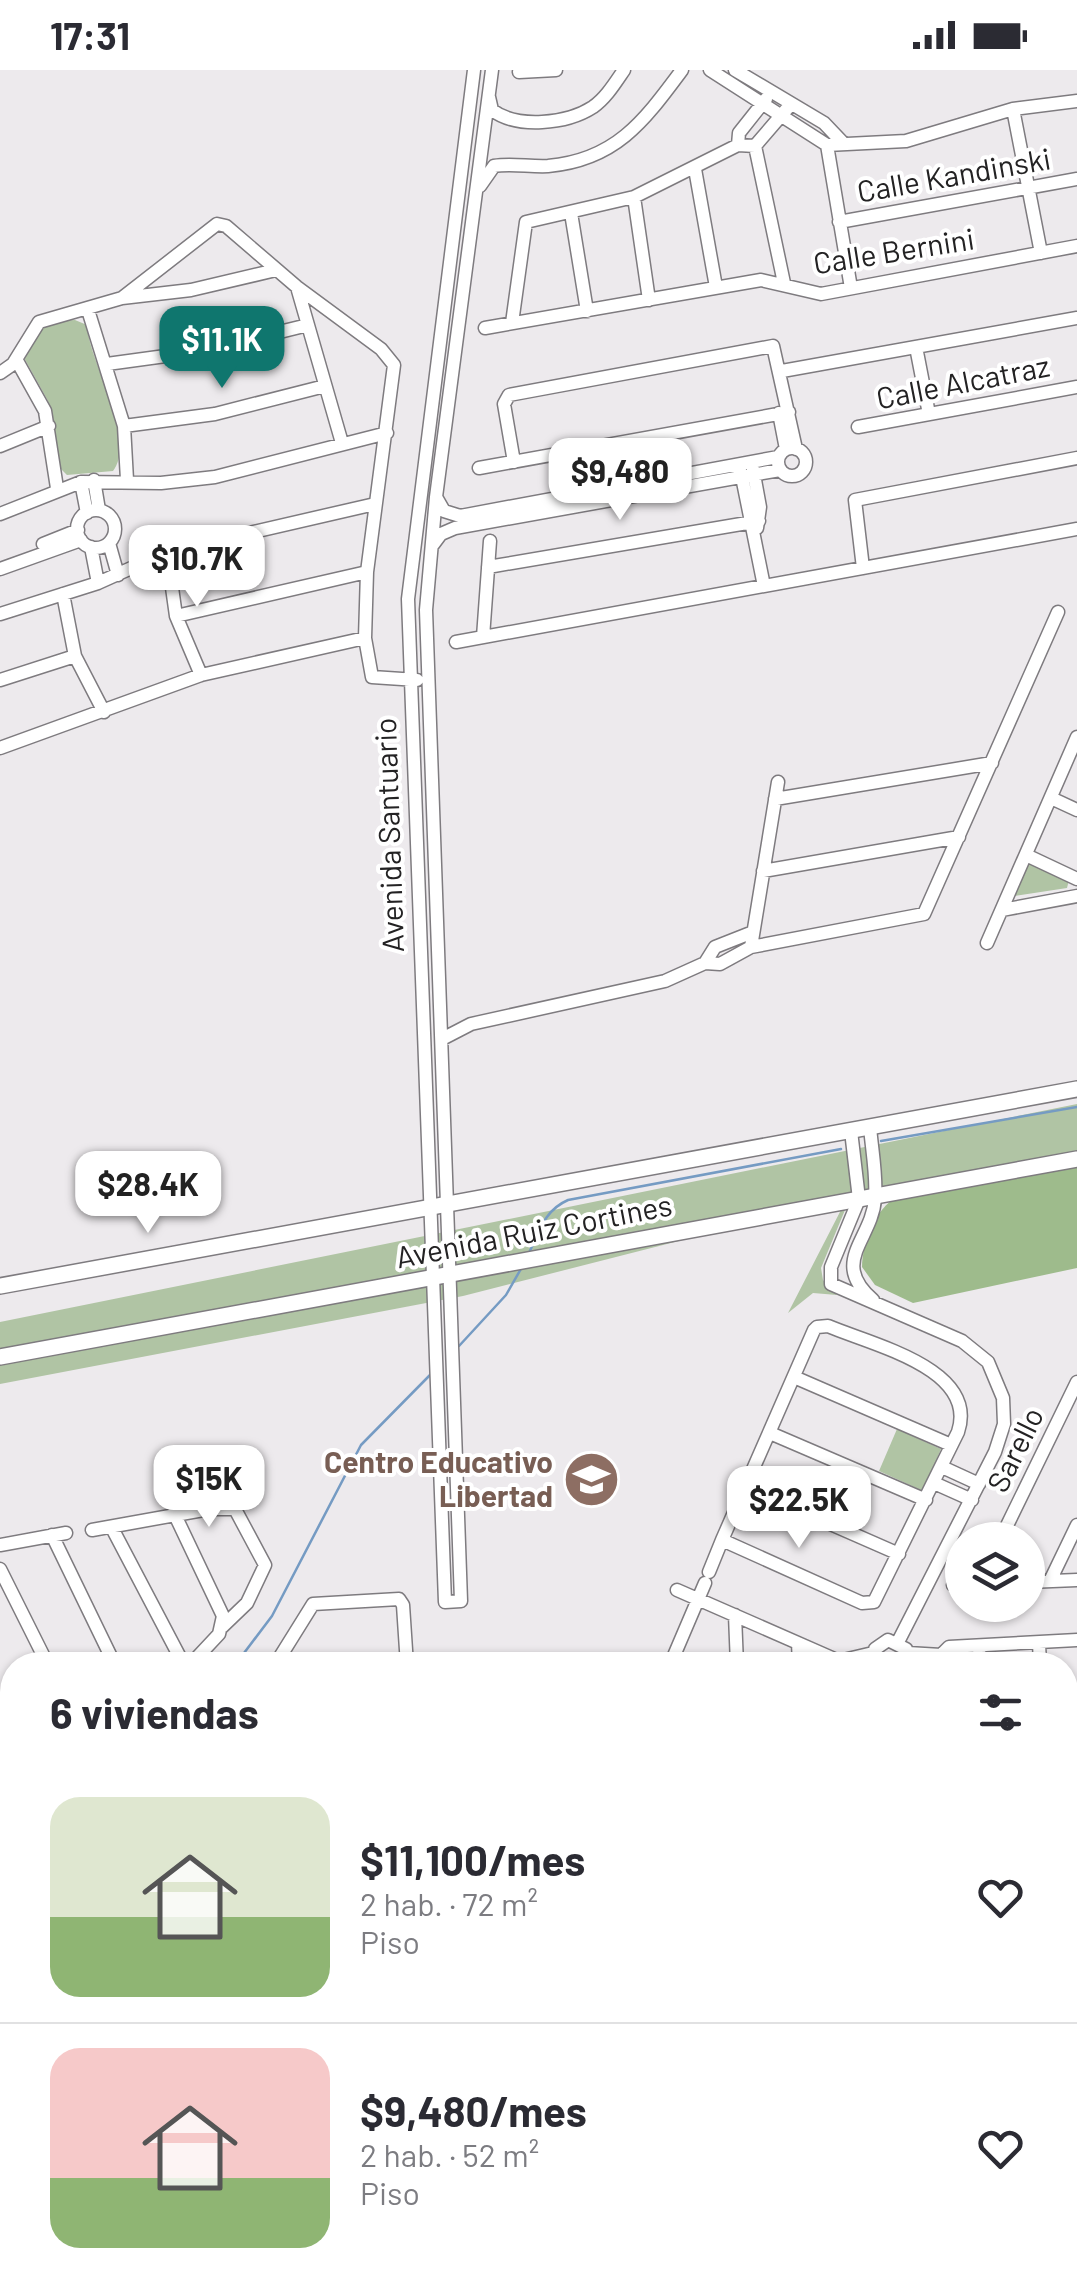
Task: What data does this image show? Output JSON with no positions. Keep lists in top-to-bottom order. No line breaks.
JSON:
{"streets":{"main road":["Avenida Ruiz Cortines"],"street":["Calle Kandinski","Calle Bernini","Calle Alcatraz","Avenida Santuario","Sarello"]},"crossings":[["Avenida Santuario","Avenida Ruiz Cortines"]],"places":{"school or university":["Centro Educativo Libertad"]},"page":{"status":"17:31","price":["$11.1K","$9,480","$10.7K","$28.4K","$15K","$22.5K"],"heading":"6 viviendas","list":[{"name":"$11,100/mes","note":"2 hab. · 72 m² · Piso"},{"name":"$9,480/mes","note":"2 hab. · 52 m² · Piso"}]}}
